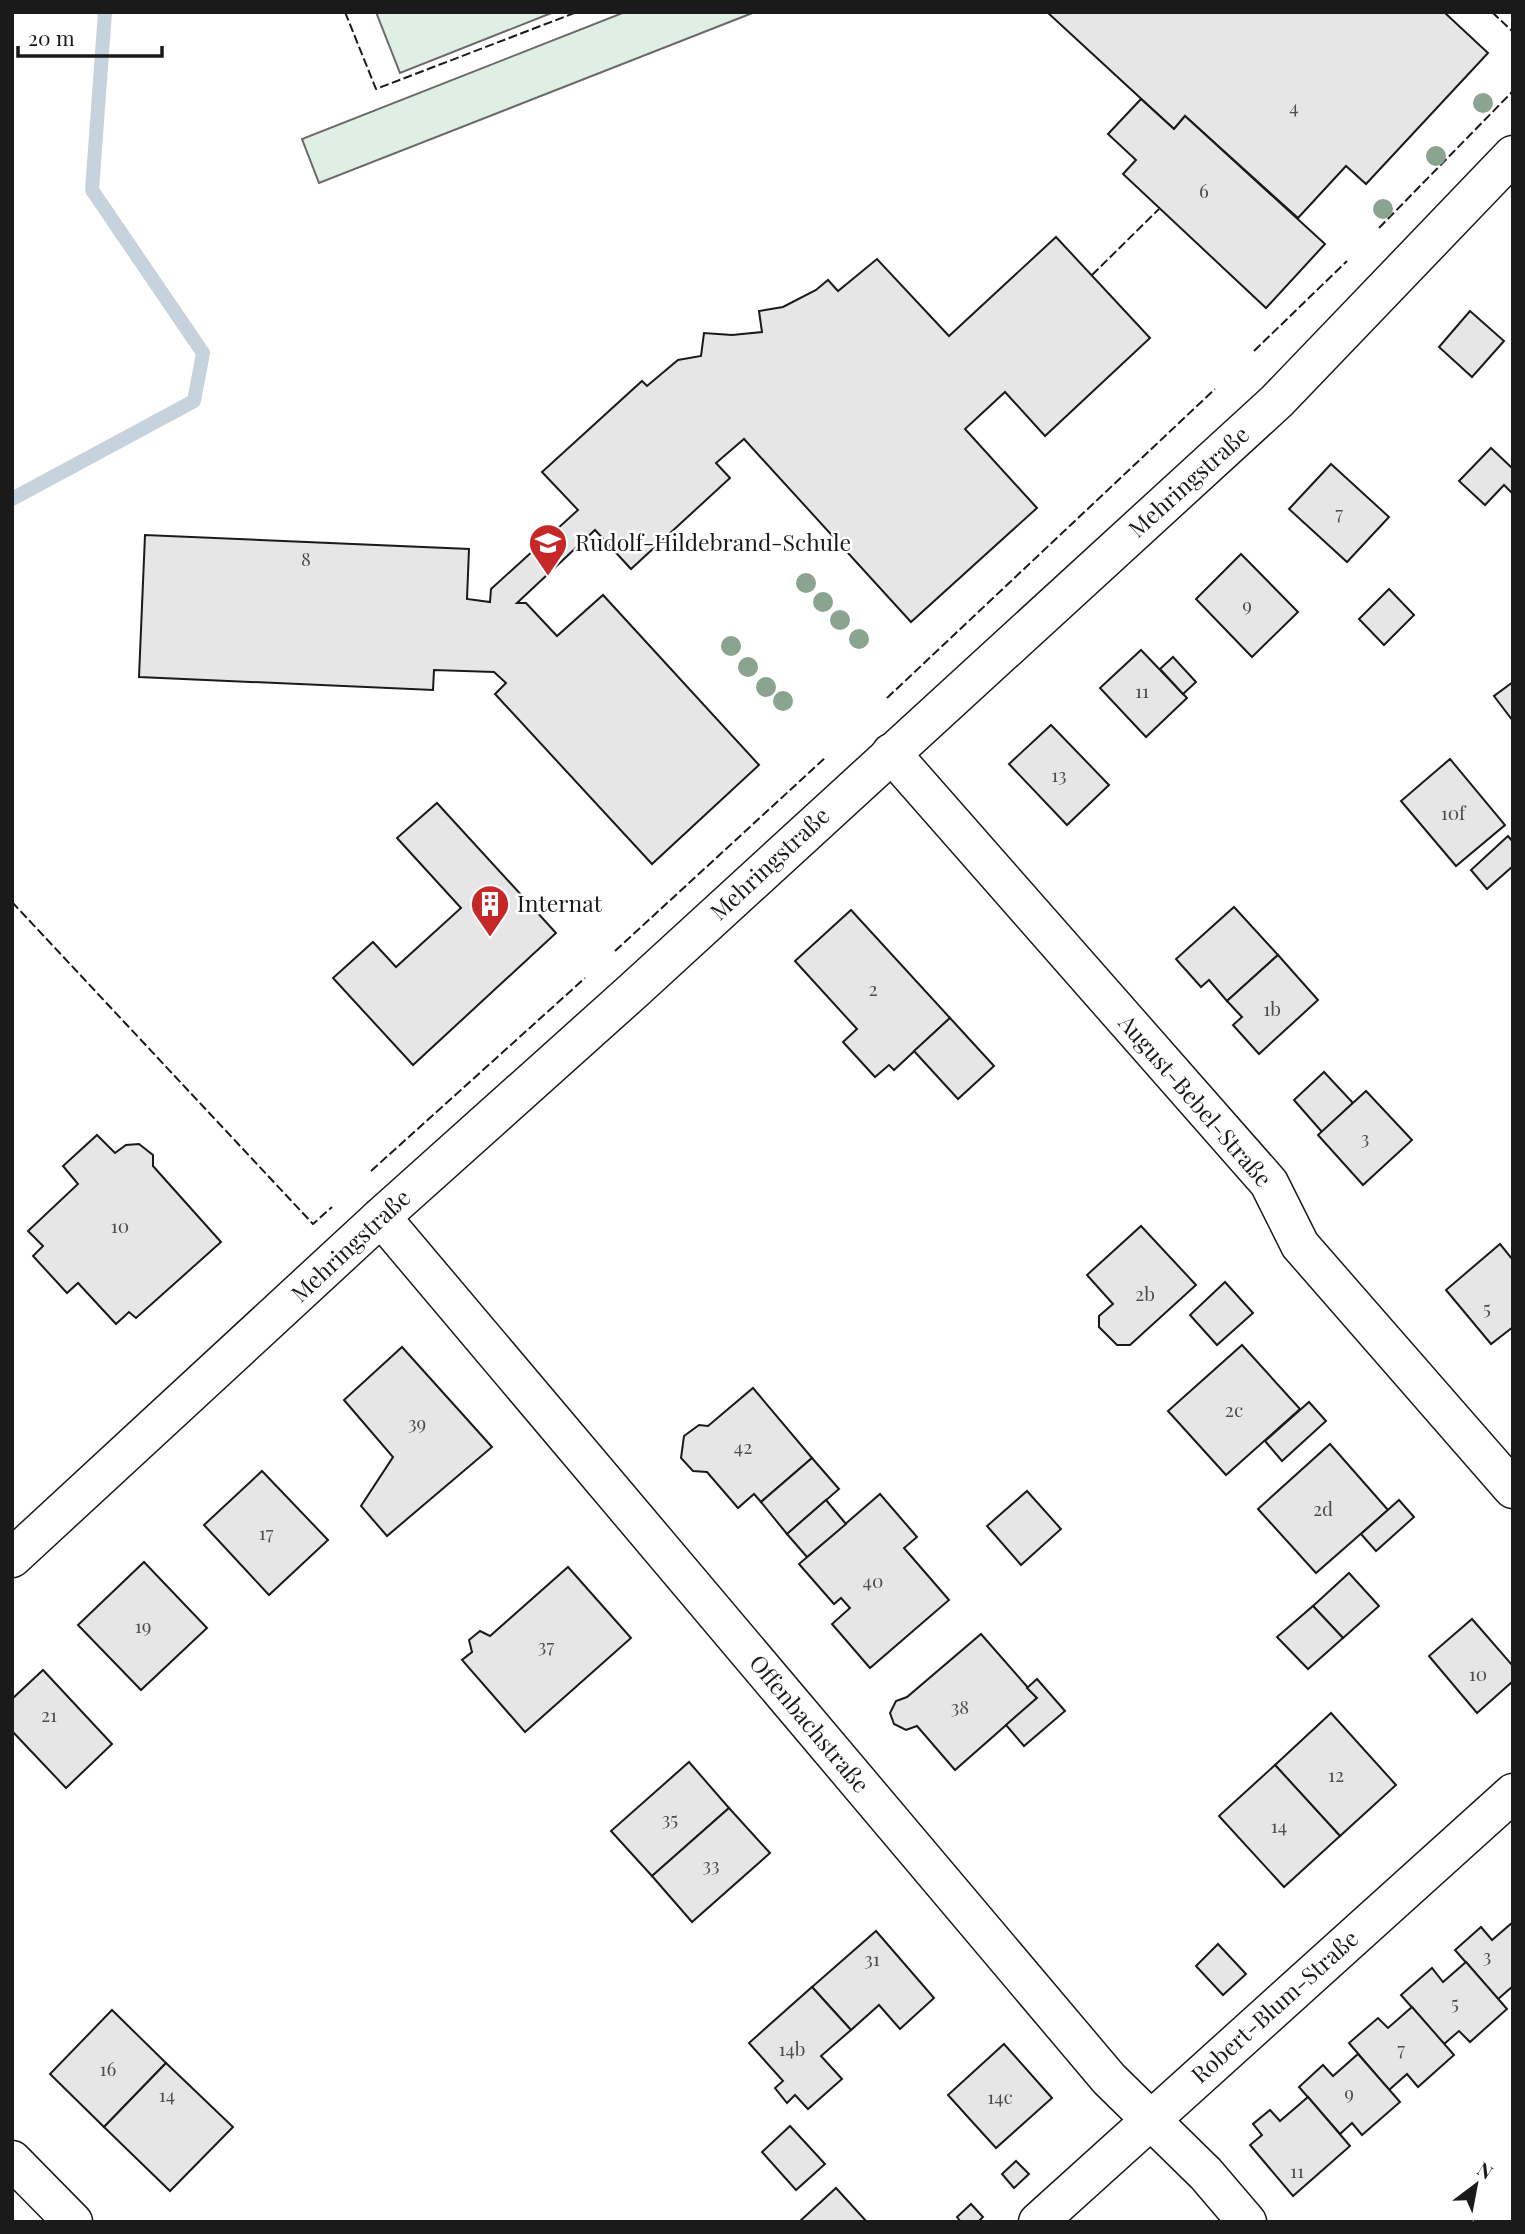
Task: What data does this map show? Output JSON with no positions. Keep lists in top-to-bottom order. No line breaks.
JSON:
{"streets":{"street":["Mehringstraße","August-Bebel-Straße","Offenbachstraße","Robert-Blum-Straße"]},"crossings":[["Mehringstraße","August-Bebel-Straße"],["Mehringstraße","Offenbachstraße"],["Offenbachstraße","Robert-Blum-Straße"]],"places":{"school or university":["Rudolf-Hildebrand-Schule"],"building":["Internat"]},"house_numbers":["4","6","7","8","9","11","13","10f","2","1b","3","10","2b","5","2c","39","42","2d","17","40","19","37","10","38","21","12","35","14","33","3","31","5","14b","7","16","9","14","14c","11"],"scale_bar":"20 m","north":"top right"}
